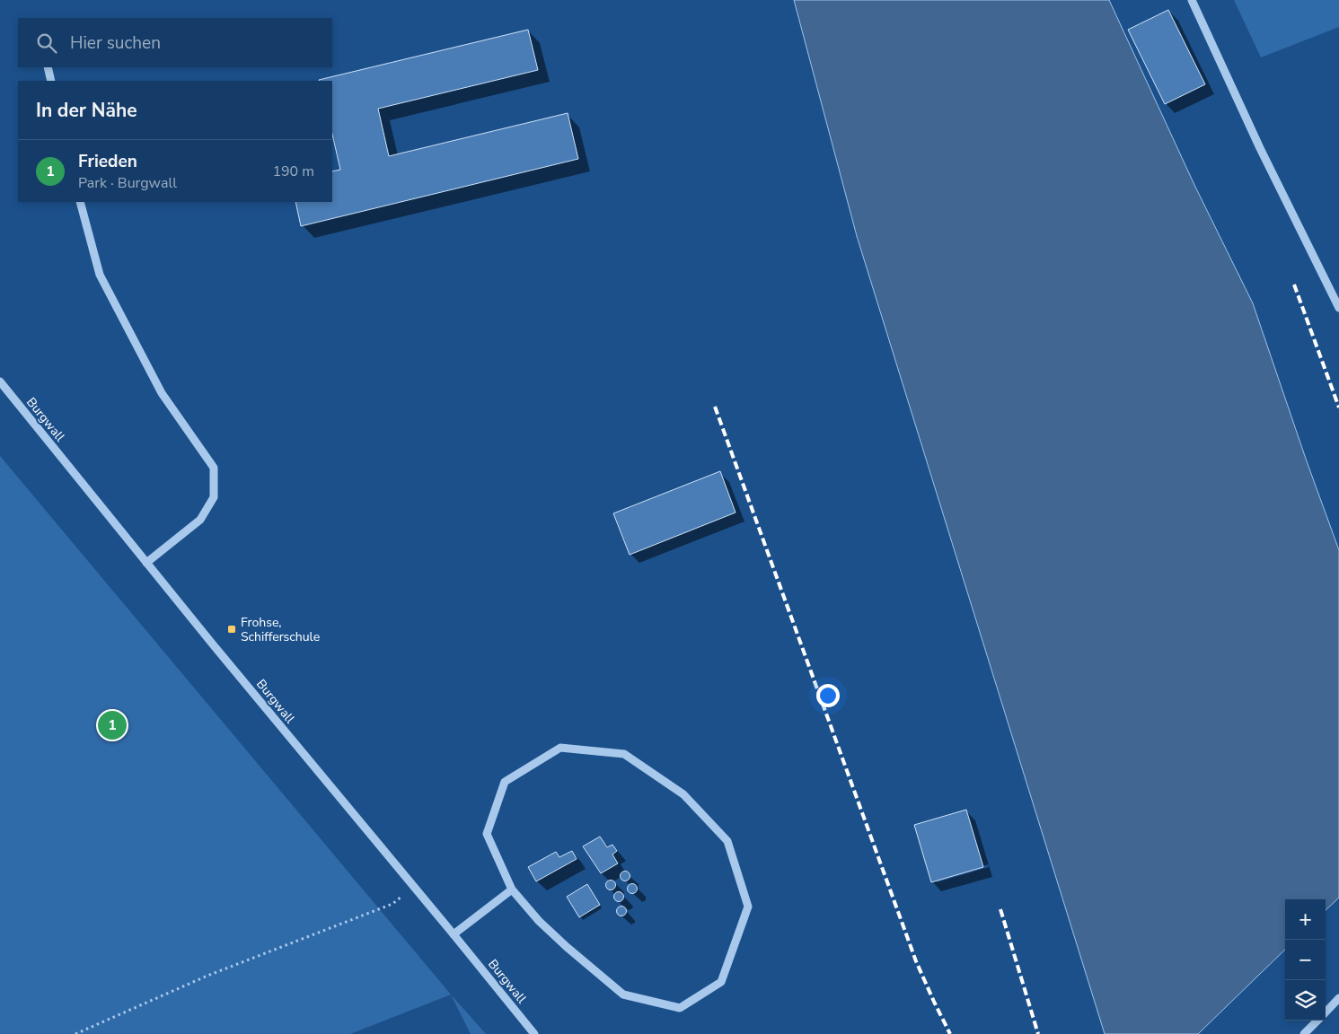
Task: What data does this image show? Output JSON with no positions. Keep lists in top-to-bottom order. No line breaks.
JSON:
{"streets":{"street":["Burgwall"]},"places":{"transit":["Frohse, Schifferschule"]},"page":{"search":"Hier suchen","heading":"In der Nähe","list":[{"mark":"1","name":"Frieden","note":"Park · Burgwall","value":"190 m"}],"pins":"1","map_buttons":["+","−"]}}
